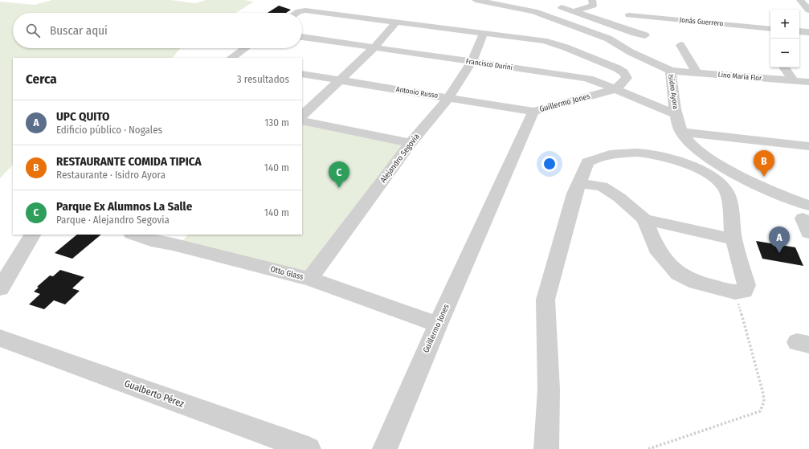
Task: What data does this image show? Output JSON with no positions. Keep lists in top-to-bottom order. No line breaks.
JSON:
{"streets":{"street":["Jonás Guerrero","Francisco Durini","Lino María Flor","Isidro Ayora","Antonio Russo","Guillermo Jones","Alejandro Segovia","Otto Glass","Gualberto Pérez"]},"crossings":[["Francisco Durini","Isidro Ayora"],["Francisco Durini","Guillermo Jones"],["Francisco Durini","Alejandro Segovia"],["Lino María Flor","Isidro Ayora"],["Antonio Russo","Guillermo Jones"],["Antonio Russo","Alejandro Segovia"],["Guillermo Jones","Otto Glass"],["Alejandro Segovia","Otto Glass"]],"page":{"map_buttons":["+","−"],"search":"Buscar aquí","heading":["Cerca","3 resultados"],"list":[{"mark":"A","name":"UPC QUITO","note":"Edificio público · Nogales","value":"130 m"},{"mark":"B","name":"RESTAURANTE COMIDA TIPICA","note":"Restaurante · Isidro Ayora","value":"140 m"},{"mark":"C","name":"Parque Ex Alumnos La Salle","note":"Parque · Alejandro Segovia","value":"140 m"}],"pins":["B","C","A"]}}
